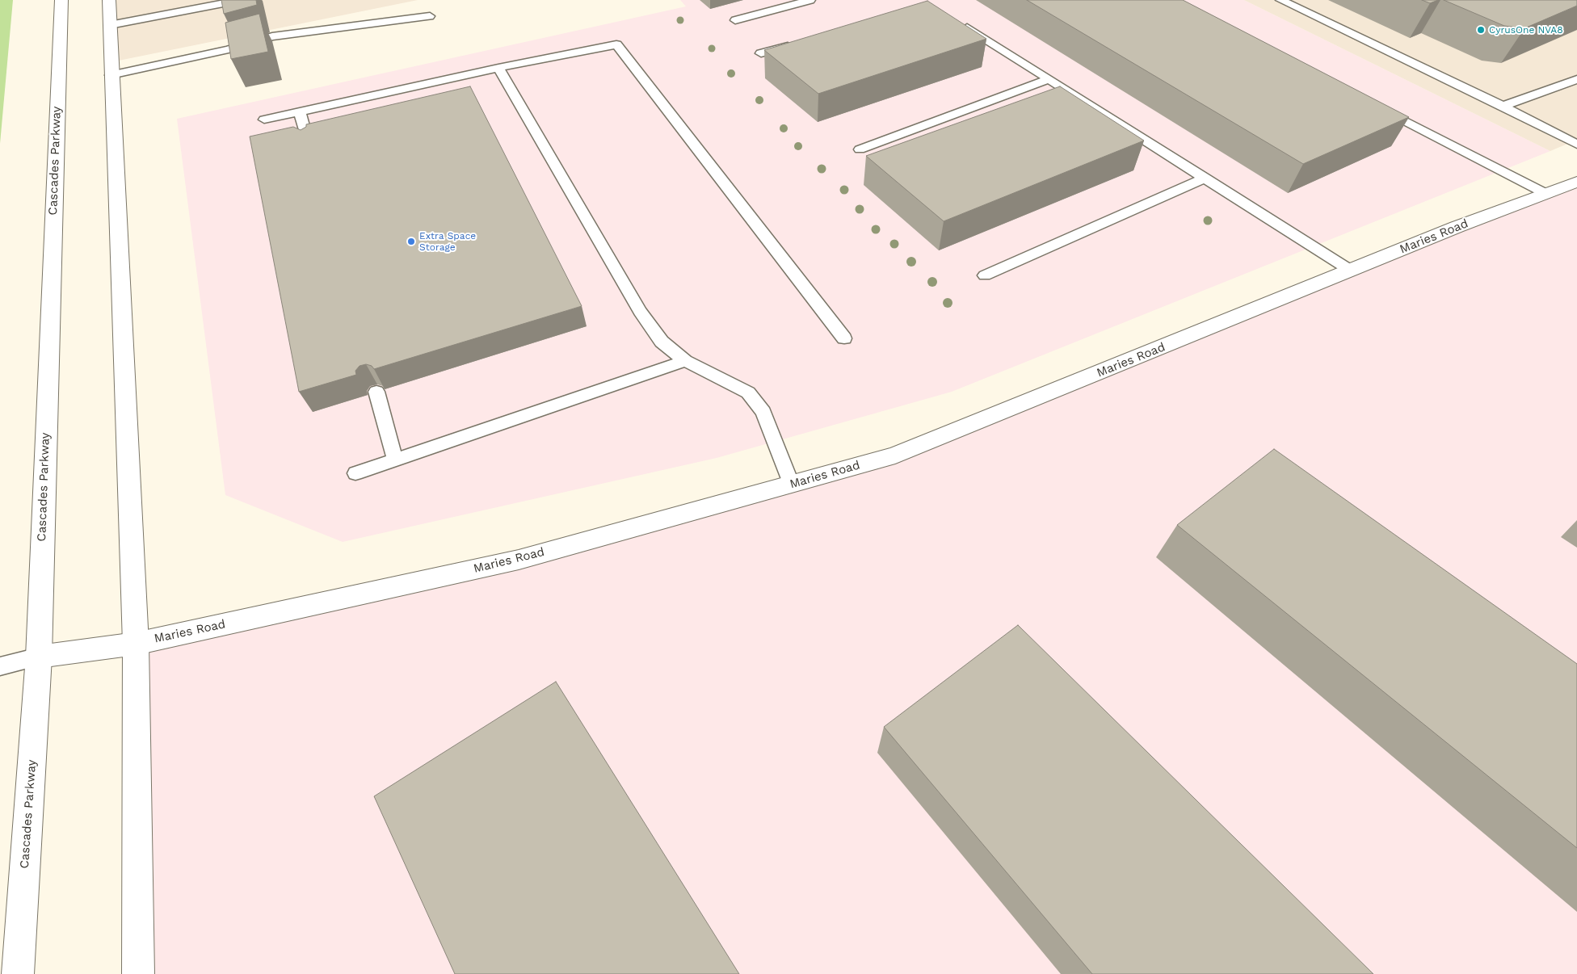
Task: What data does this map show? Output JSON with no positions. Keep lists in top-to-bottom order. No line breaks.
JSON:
{"streets":{"main road":["Cascades Parkway","Maries Road"]},"crossings":[["Cascades Parkway","Maries Road"]],"places":["CyrusOne NVA8","Extra Space Storage"]}
